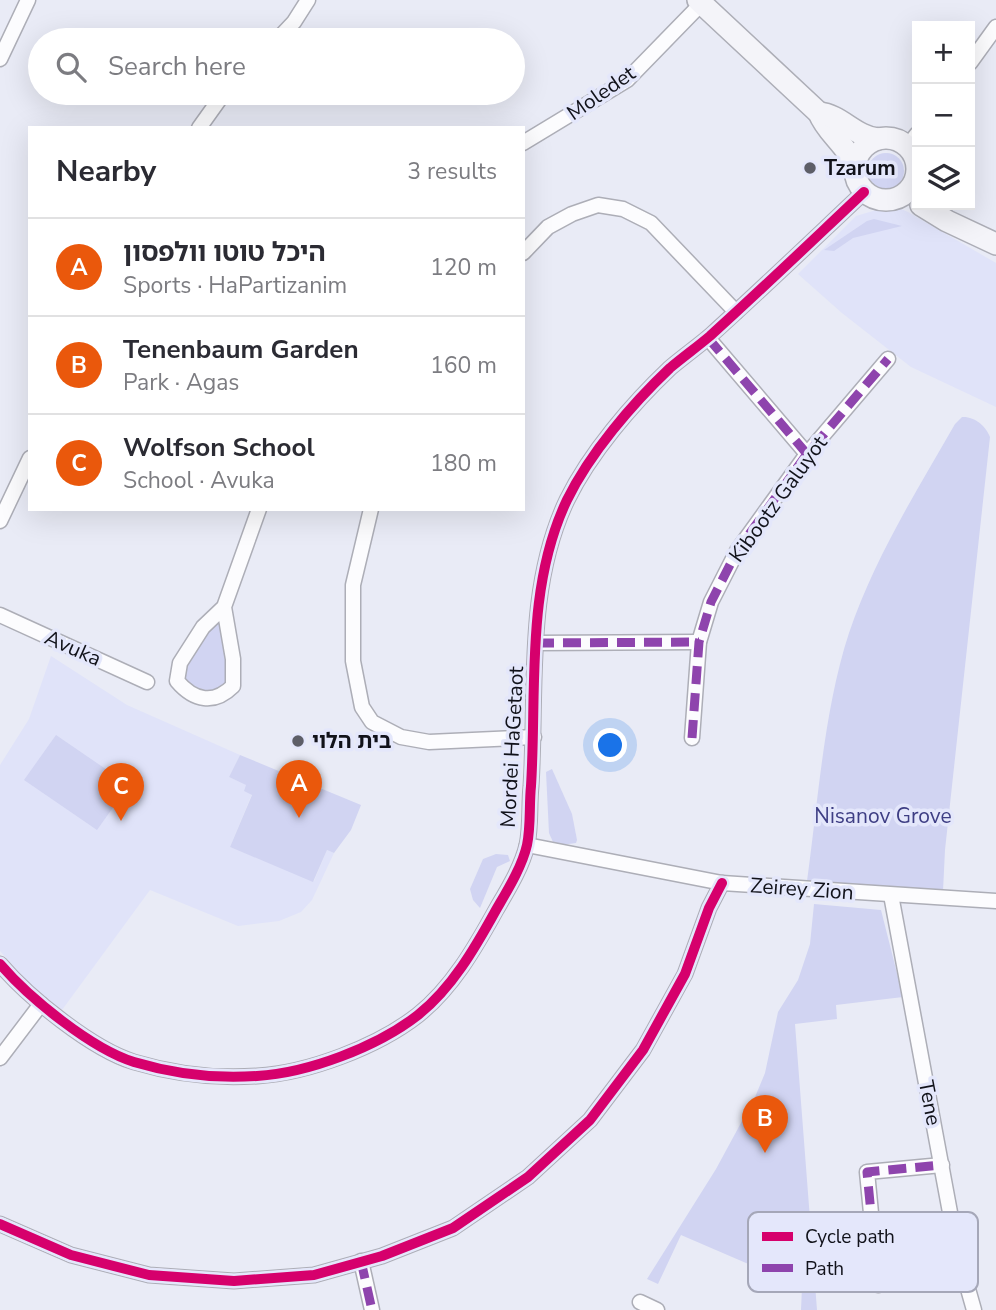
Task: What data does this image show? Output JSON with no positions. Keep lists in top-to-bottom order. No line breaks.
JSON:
{"streets":{"street":["Moledet","Kibootz Galuyot","Avuka","Mordei HaGetaot","Zeirey Zion","Tene"]},"crossings":[["Mordei HaGetaot","Zeirey Zion"],["Zeirey Zion","Tene"]],"parks":["Nisanov Grove"],"places":["Tzarum","בית הלוי"],"legend":["Cycle path","Path"],"page":{"map_buttons":["+","−"],"search":"Search here","heading":["Nearby","3 results"],"list":[{"mark":"A","name":"היכל טוטו וולפסון","note":"Sports · HaPartizanim","value":"120 m"},{"mark":"B","name":"Tenenbaum Garden","note":"Park · Agas","value":"160 m"},{"mark":"C","name":"Wolfson School","note":"School · Avuka","value":"180 m"}],"pins":["A","C","B"]}}
